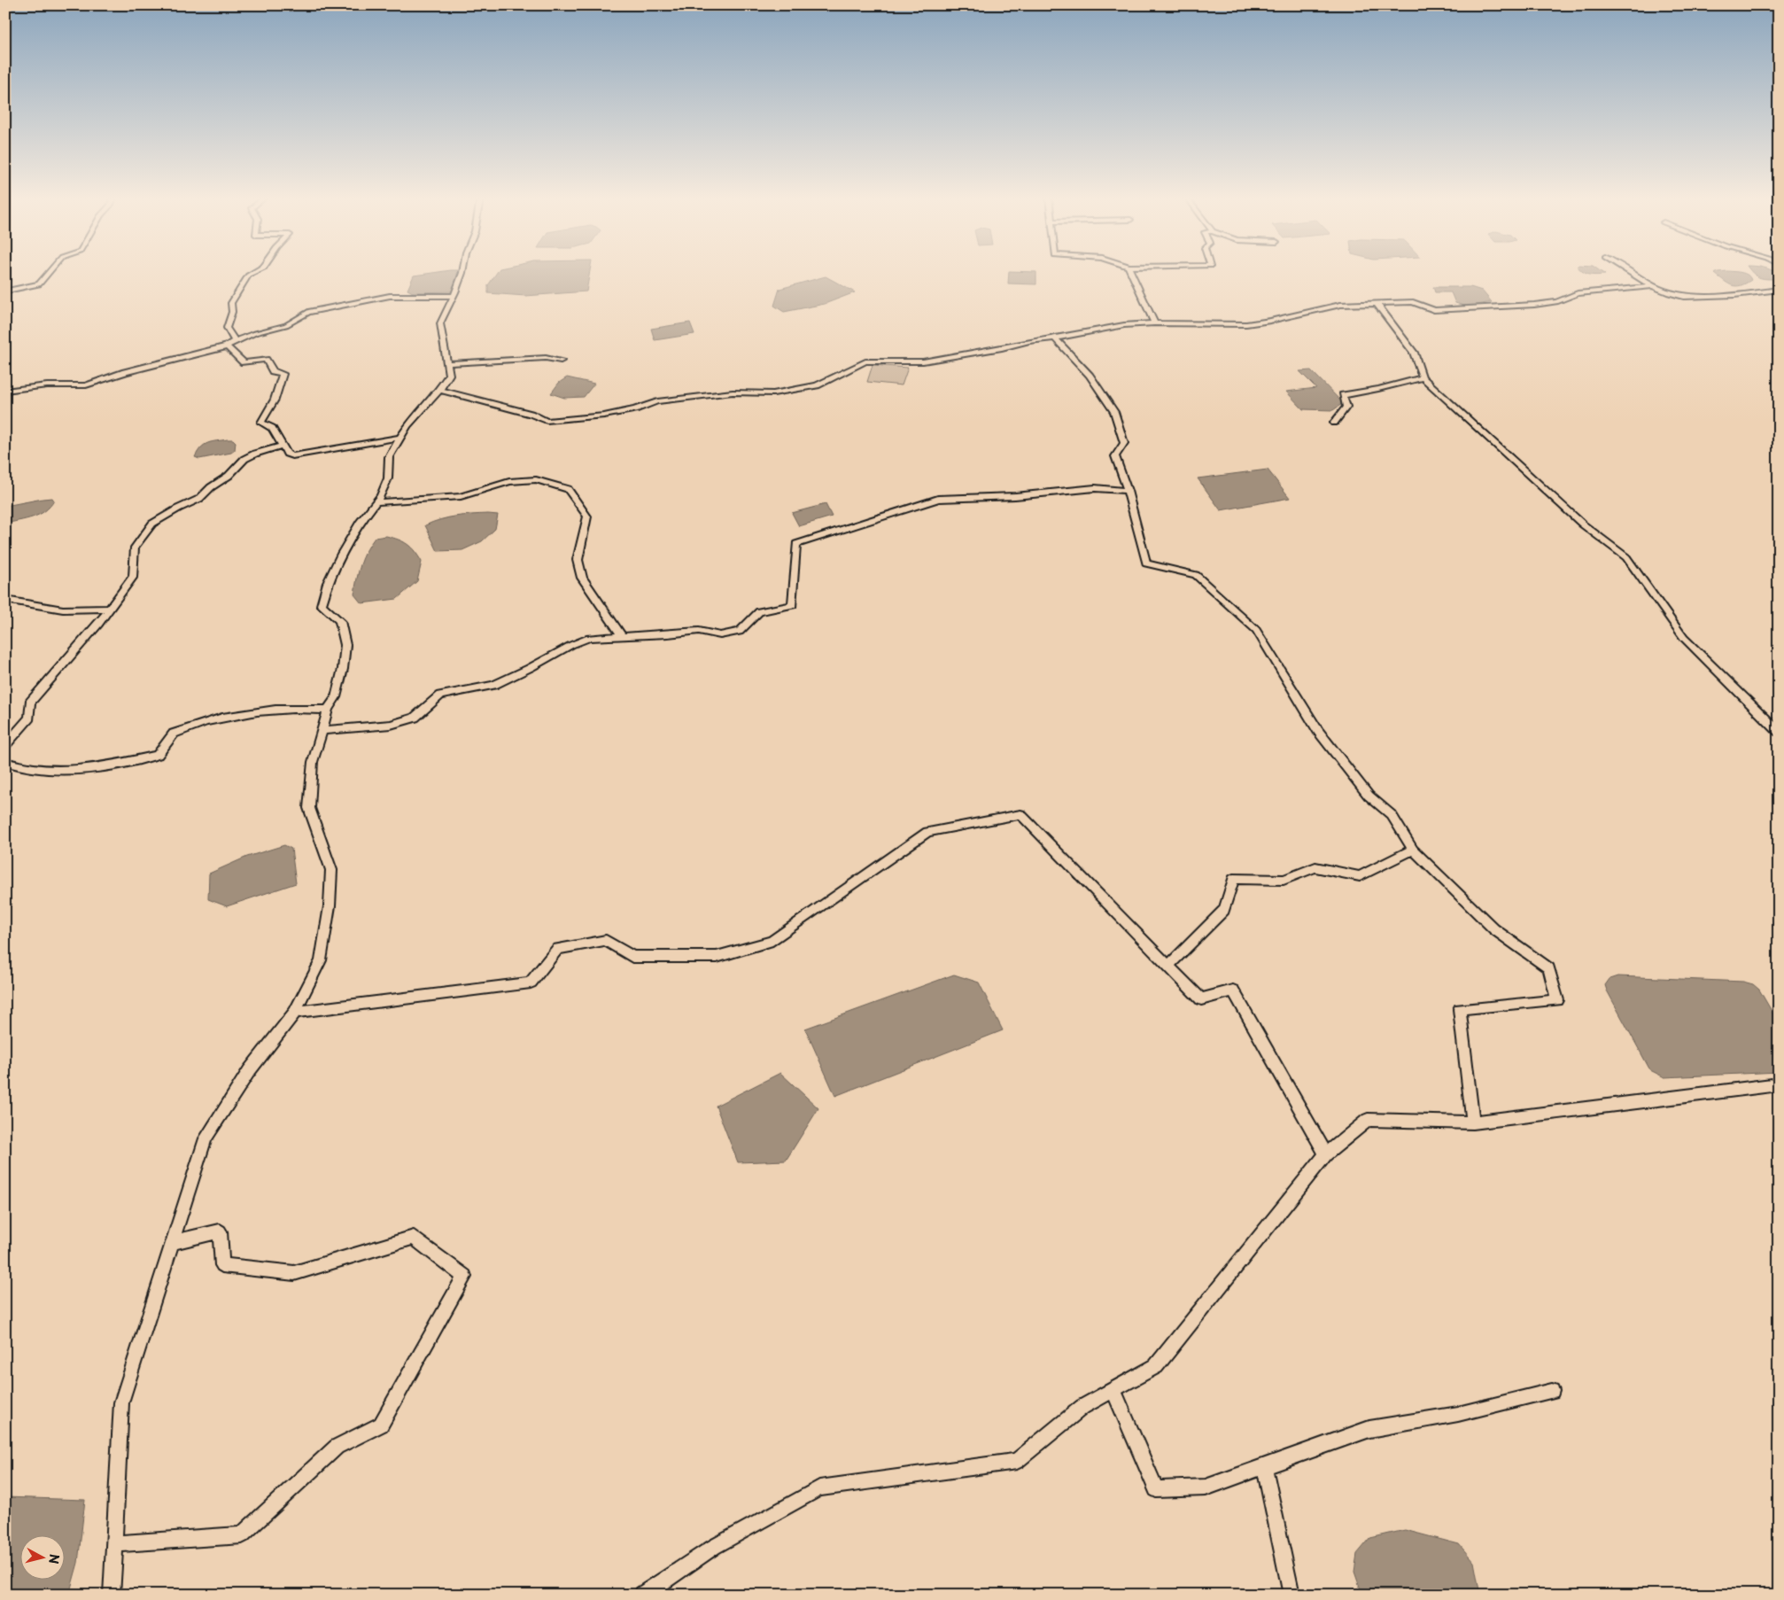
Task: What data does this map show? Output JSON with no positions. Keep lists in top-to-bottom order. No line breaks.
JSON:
{"north":"right"}
